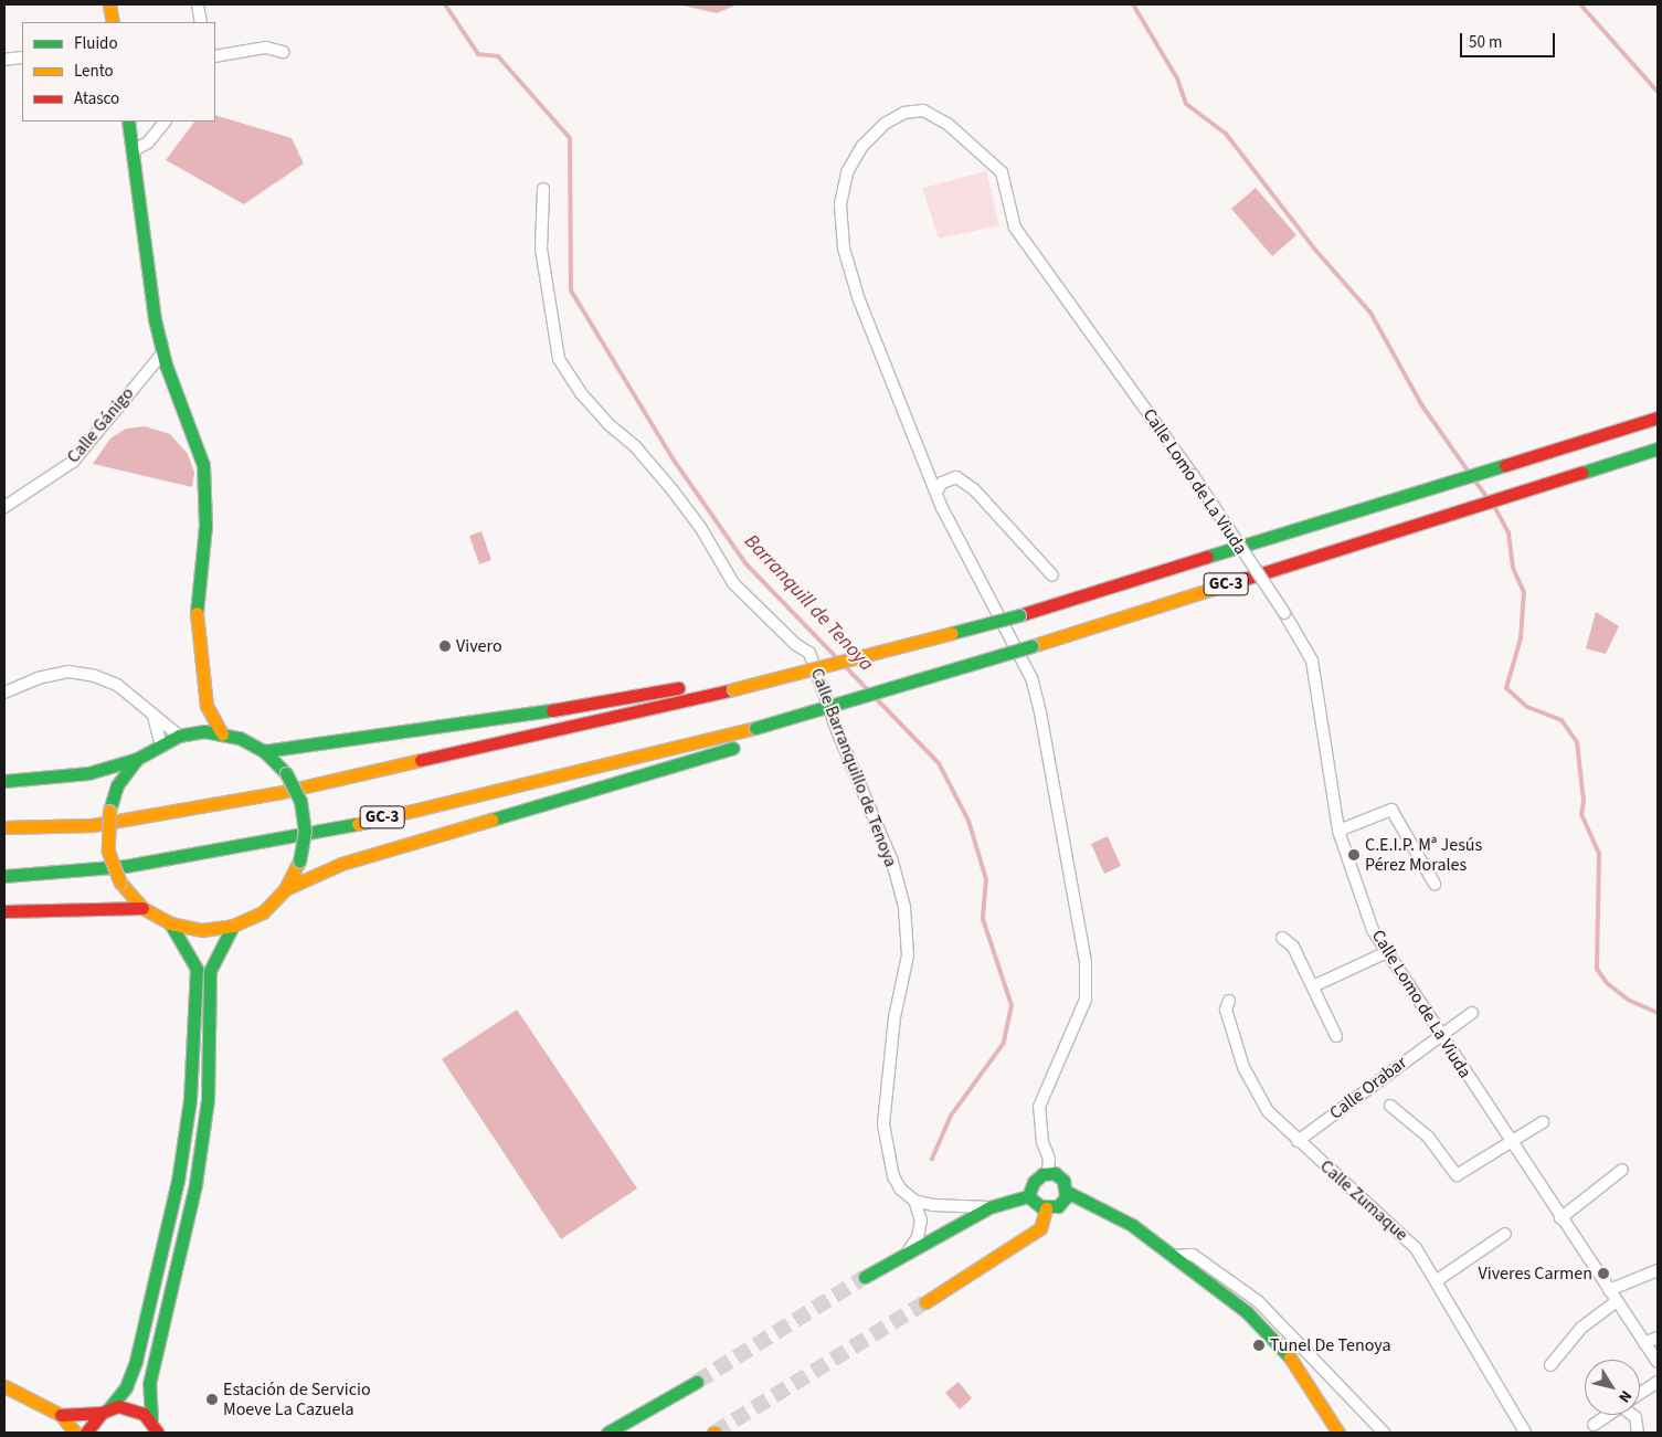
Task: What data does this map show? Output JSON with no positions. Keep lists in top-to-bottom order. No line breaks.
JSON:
{"streets":{"main road":["GC-3"],"street":["Calle Gánigo","Calle Lomo de La Viuda","Calle Barranquillo de Tenoya","Calle Orabar","Calle Zumaque"]},"crossings":[["Calle Lomo de La Viuda","Calle Orabar"],["Calle Orabar","Calle Zumaque"]],"water":["Barranquill de Tenoya"],"places":["Vivero","C.E.I.P. Mª Jesús Pérez Morales","Viveres Carmen","Tunel De Tenoya","Estación de Servicio Moeve La Cazuela"],"legend":["Fluido","Lento","Atasco"],"scale_bar":"50 m","north":"bottom right"}
